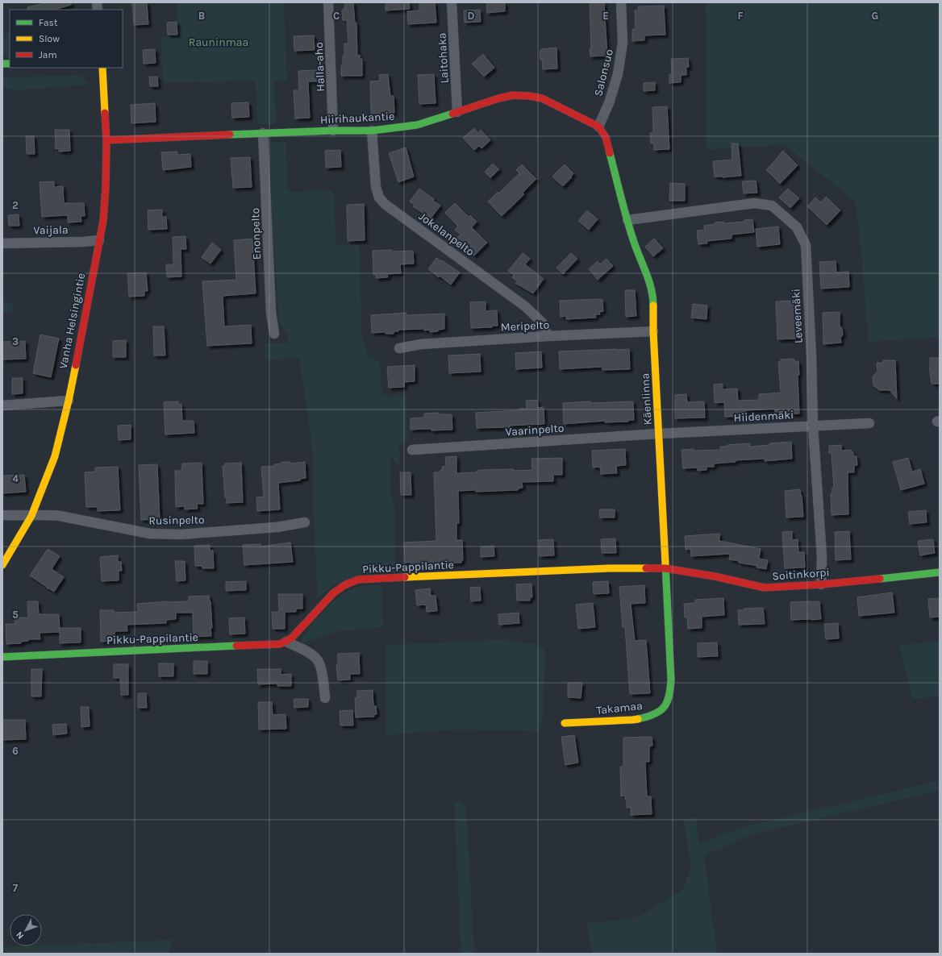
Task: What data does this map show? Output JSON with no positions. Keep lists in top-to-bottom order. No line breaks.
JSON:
{"streets":{"street":["Laitohaka","Halla-aho","Salonsuo","Hiirihaukantie","Vaijala","Enonpelto","Jokelanpelto","Leveemäki","Vanha Helsingintie","Meripelto","Käenlinna","Hiidenmäki","Vaarinpelto","Rusinpelto","Pikku-Pappilantie","Soitinkorpi","Takamaa"]},"crossings":[["Laitohaka","Hiirihaukantie"],["Halla-aho","Hiirihaukantie"],["Salonsuo","Hiirihaukantie"],["Salonsuo","Käenlinna"],["Hiirihaukantie","Enonpelto"],["Hiirihaukantie","Jokelanpelto"],["Hiirihaukantie","Vanha Helsingintie"],["Hiirihaukantie","Käenlinna"],["Vaijala","Vanha Helsingintie"],["Jokelanpelto","Meripelto"],["Leveemäki","Käenlinna"],["Leveemäki","Hiidenmäki"],["Leveemäki","Soitinkorpi"],["Vanha Helsingintie","Rusinpelto"],["Meripelto","Käenlinna"],["Käenlinna","Hiidenmäki"],["Käenlinna","Vaarinpelto"],["Käenlinna","Pikku-Pappilantie"],["Käenlinna","Soitinkorpi"],["Käenlinna","Takamaa"],["Hiidenmäki","Vaarinpelto"],["Pikku-Pappilantie","Soitinkorpi"]],"parks":["Rauninmaa"],"legend":["Fast","Slow","Jam"],"north":"bottom left","grid":{"columns":["B","C","D","E","F","G"],"rows":["2","3","4","5","6","7"]}}
